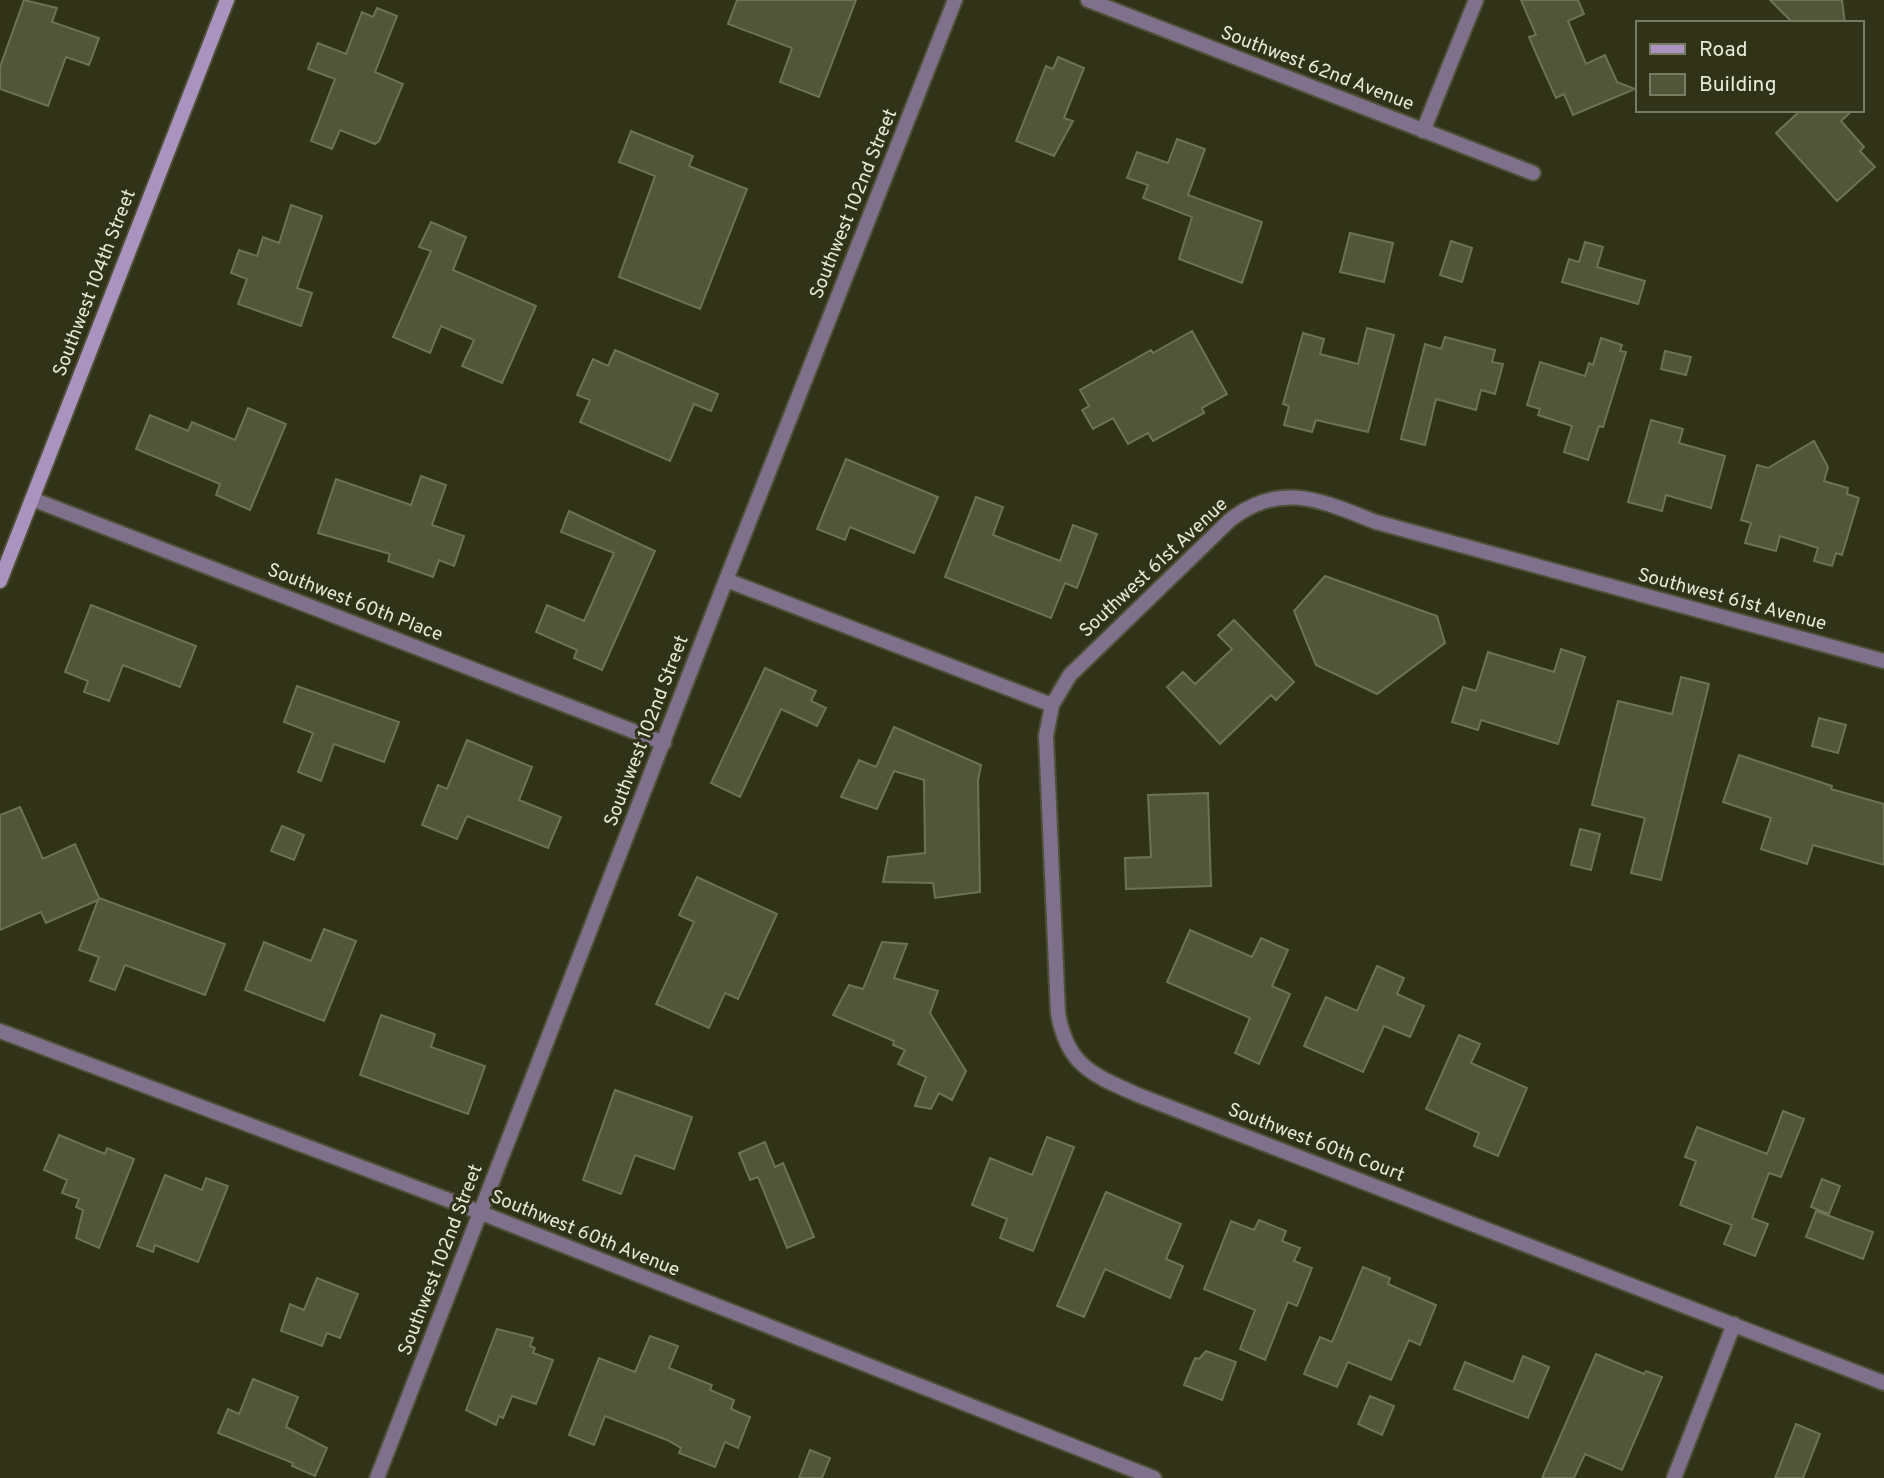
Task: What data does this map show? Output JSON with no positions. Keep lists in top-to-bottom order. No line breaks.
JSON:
{"streets":{"street":["Southwest 62nd Avenue","Southwest 102nd Street","Southwest 104th Street","Southwest 61st Avenue","Southwest 60th Place","Southwest 60th Court","Southwest 60th Avenue"]},"crossings":[["Southwest 102nd Street","Southwest 60th Place"],["Southwest 102nd Street","Southwest 60th Avenue"],["Southwest 104th Street","Southwest 60th Place"],["Southwest 61st Avenue","Southwest 60th Court"]],"legend":["Road","Building"]}
